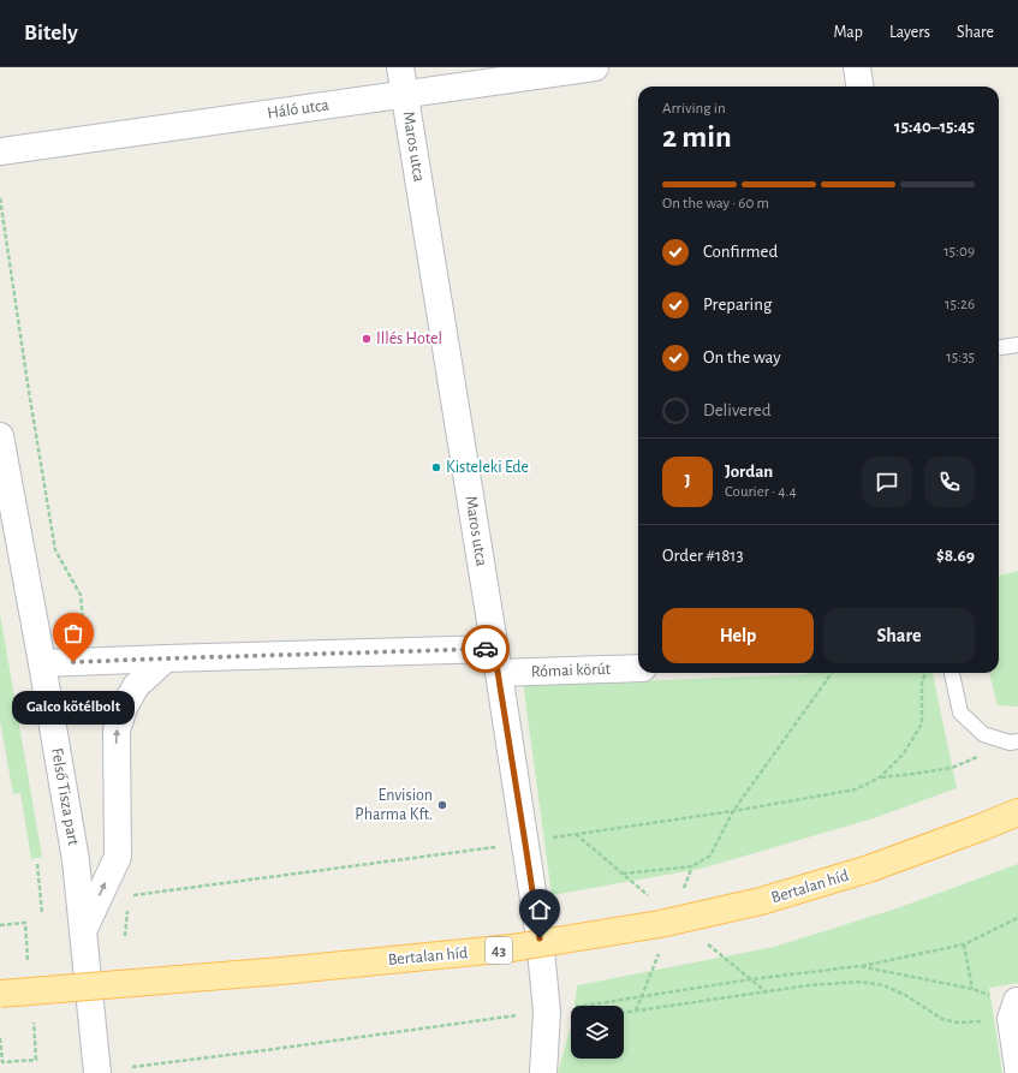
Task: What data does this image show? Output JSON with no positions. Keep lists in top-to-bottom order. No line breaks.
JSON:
{"streets":{"main road":["Bertalan híd","43"],"street":["Háló utca","Maros utca","Római körút","Felső Tisza part"]},"crossings":[["Háló utca","Maros utca"],["Maros utca","Római körút"],["Római körút","Felső Tisza part"]],"places":["Illés Hotel","Kisteleki Ede","Galco kötélbolt","Envision Pharma Kft."],"page":{"header":"Bitely","nav":["Map","Layers","Share"],"heading":["2 min","Arriving in","15:40–15:45"],"panel":["Jordan","Courier · 4.4","Order #1813","$8.69"],"bar":"On the way · 60 m","list":[["Confirmed","15:09"],["Preparing","15:26"],["On the way","15:35"],"Delivered"],"round":"J","buttons":["Help","Share"],"bubble":"Galco kötélbolt"}}
